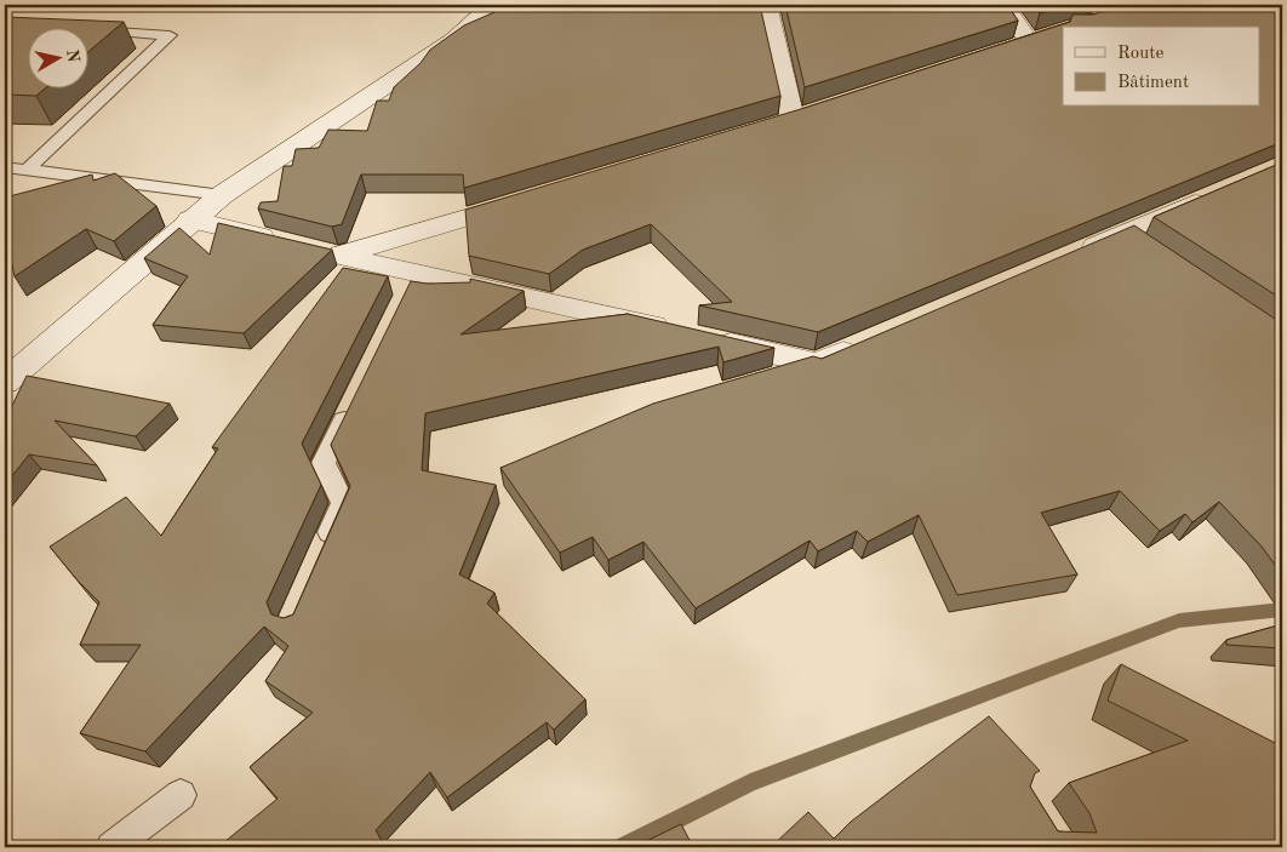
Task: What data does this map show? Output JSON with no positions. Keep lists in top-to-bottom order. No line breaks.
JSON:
{"legend":["Route","Bâtiment"],"north":"right"}
